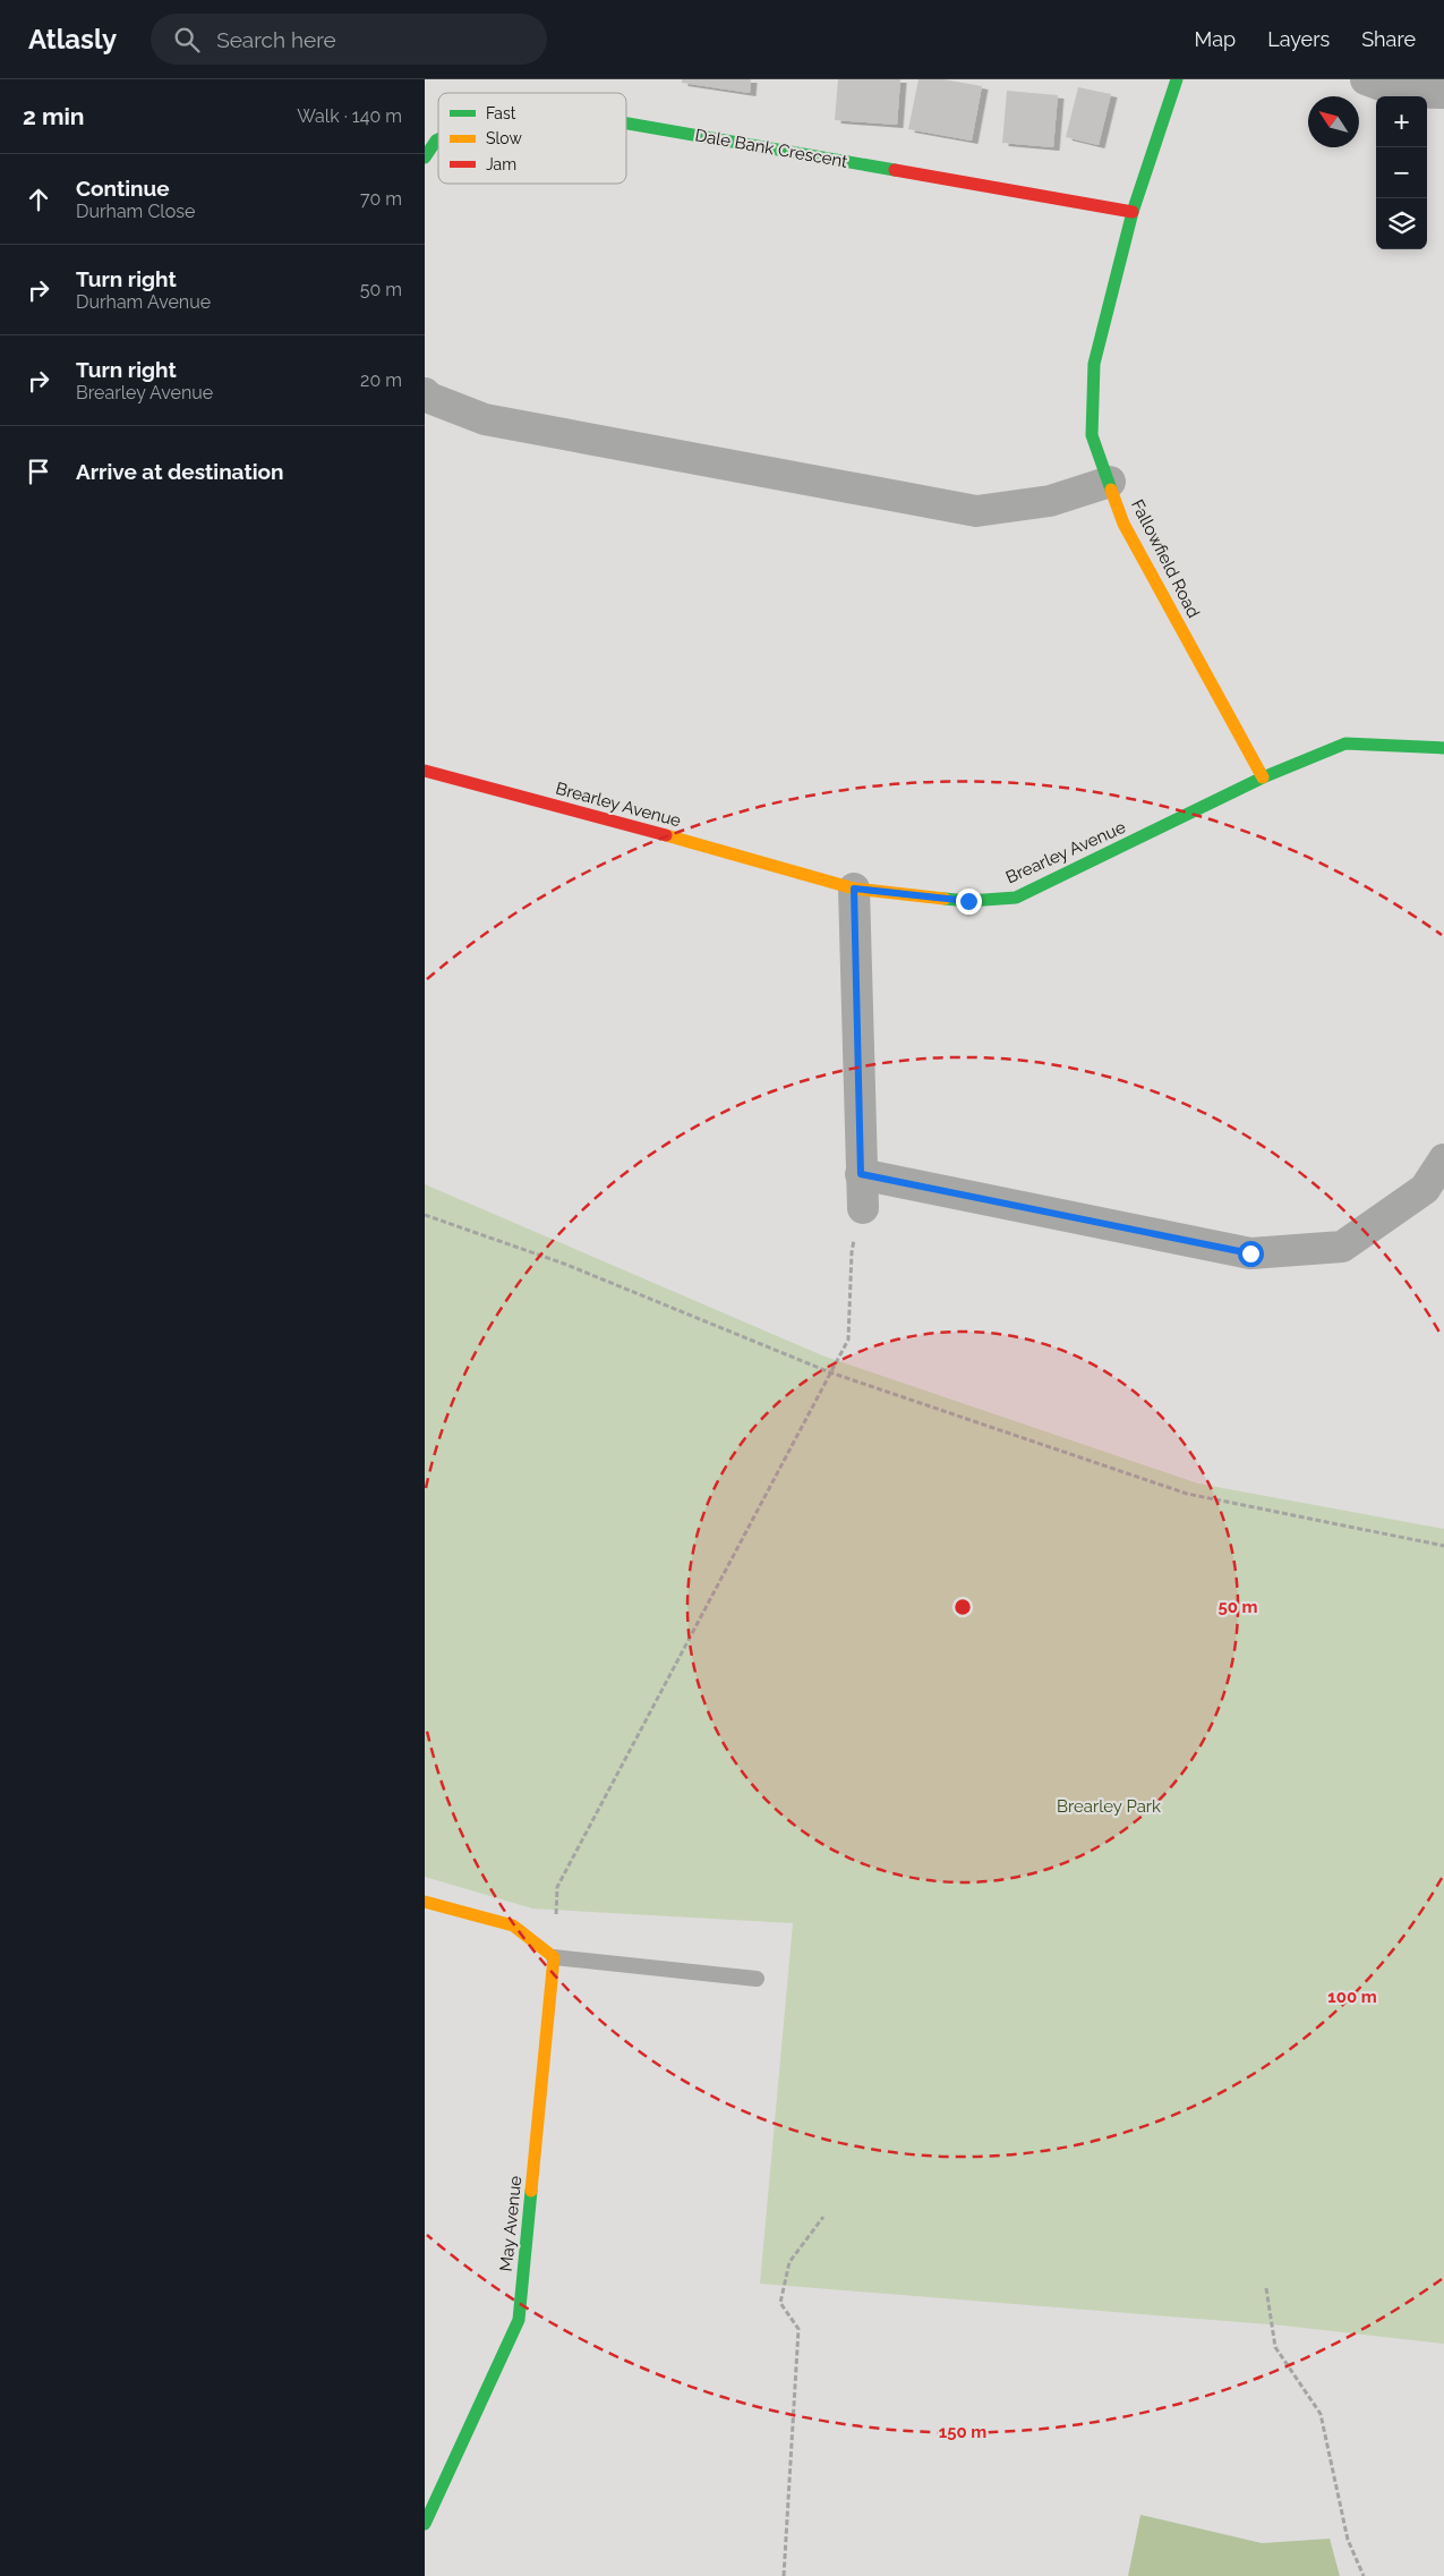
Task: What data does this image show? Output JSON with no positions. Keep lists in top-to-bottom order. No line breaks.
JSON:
{"streets":{"street":["Dale Bank Crescent","Fallowfield Road","Brearley Avenue","May Avenue"]},"crossings":[["Dale Bank Crescent","Fallowfield Road"],["Fallowfield Road","Brearley Avenue"]],"parks":["Brearley Park"],"legend":["Fast","Slow","Jam"],"north":"top left","page":{"header":"Atlasly","search":"Search here","nav":["Map","Layers","Share"],"heading":["2 min","Walk · 140 m"],"map_buttons":["+","−"],"list":[["Continue","Durham Close","70 m"],["Turn right","Durham Avenue","50 m"],["Turn right","Brearley Avenue","20 m"],"Arrive at destination"]},"rings":["50 m","100 m","150 m"]}
